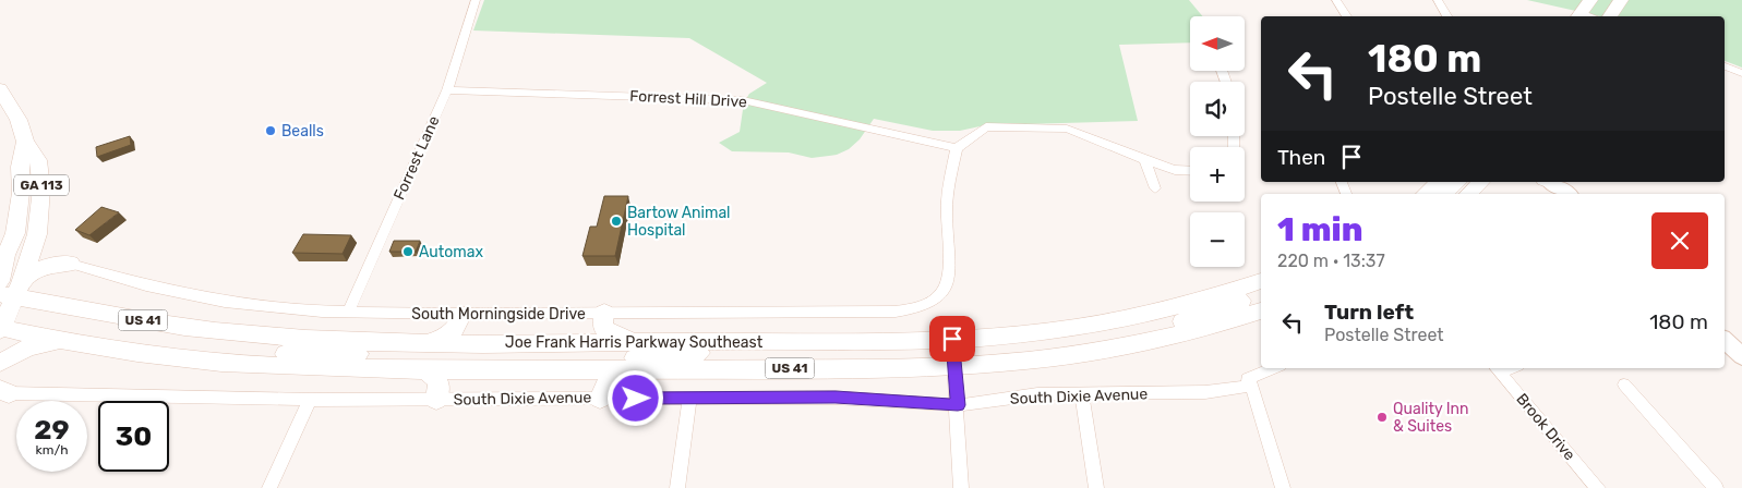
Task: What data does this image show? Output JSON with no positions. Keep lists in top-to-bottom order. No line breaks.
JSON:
{"streets":{"main road":["GA 113","US 41","Joe Frank Harris Parkway Southeast"],"street":["Forrest Hill Drive","Forrest Lane","South Morningside Drive","South Dixie Avenue","Brook Drive"]},"crossings":[["Forrest Hill Drive","Forrest Lane"],["Forrest Hill Drive","South Morningside Drive"],["Forrest Lane","South Morningside Drive"],["GA 113","Joe Frank Harris Parkway Southeast"]],"places":["Bealls","Bartow Animal Hospital","Automax","Quality Inn & Suites"],"north":"left","page":{"map_buttons":["+","−"],"turn":["180 m","Postelle Street"],"then":"Then","heading":["1 min","220 m · 13:37"],"list":[{"name":"Turn left","note":"Postelle Street","value":"180 m"}],"speed":"29 km/h","limit":"30"}}
